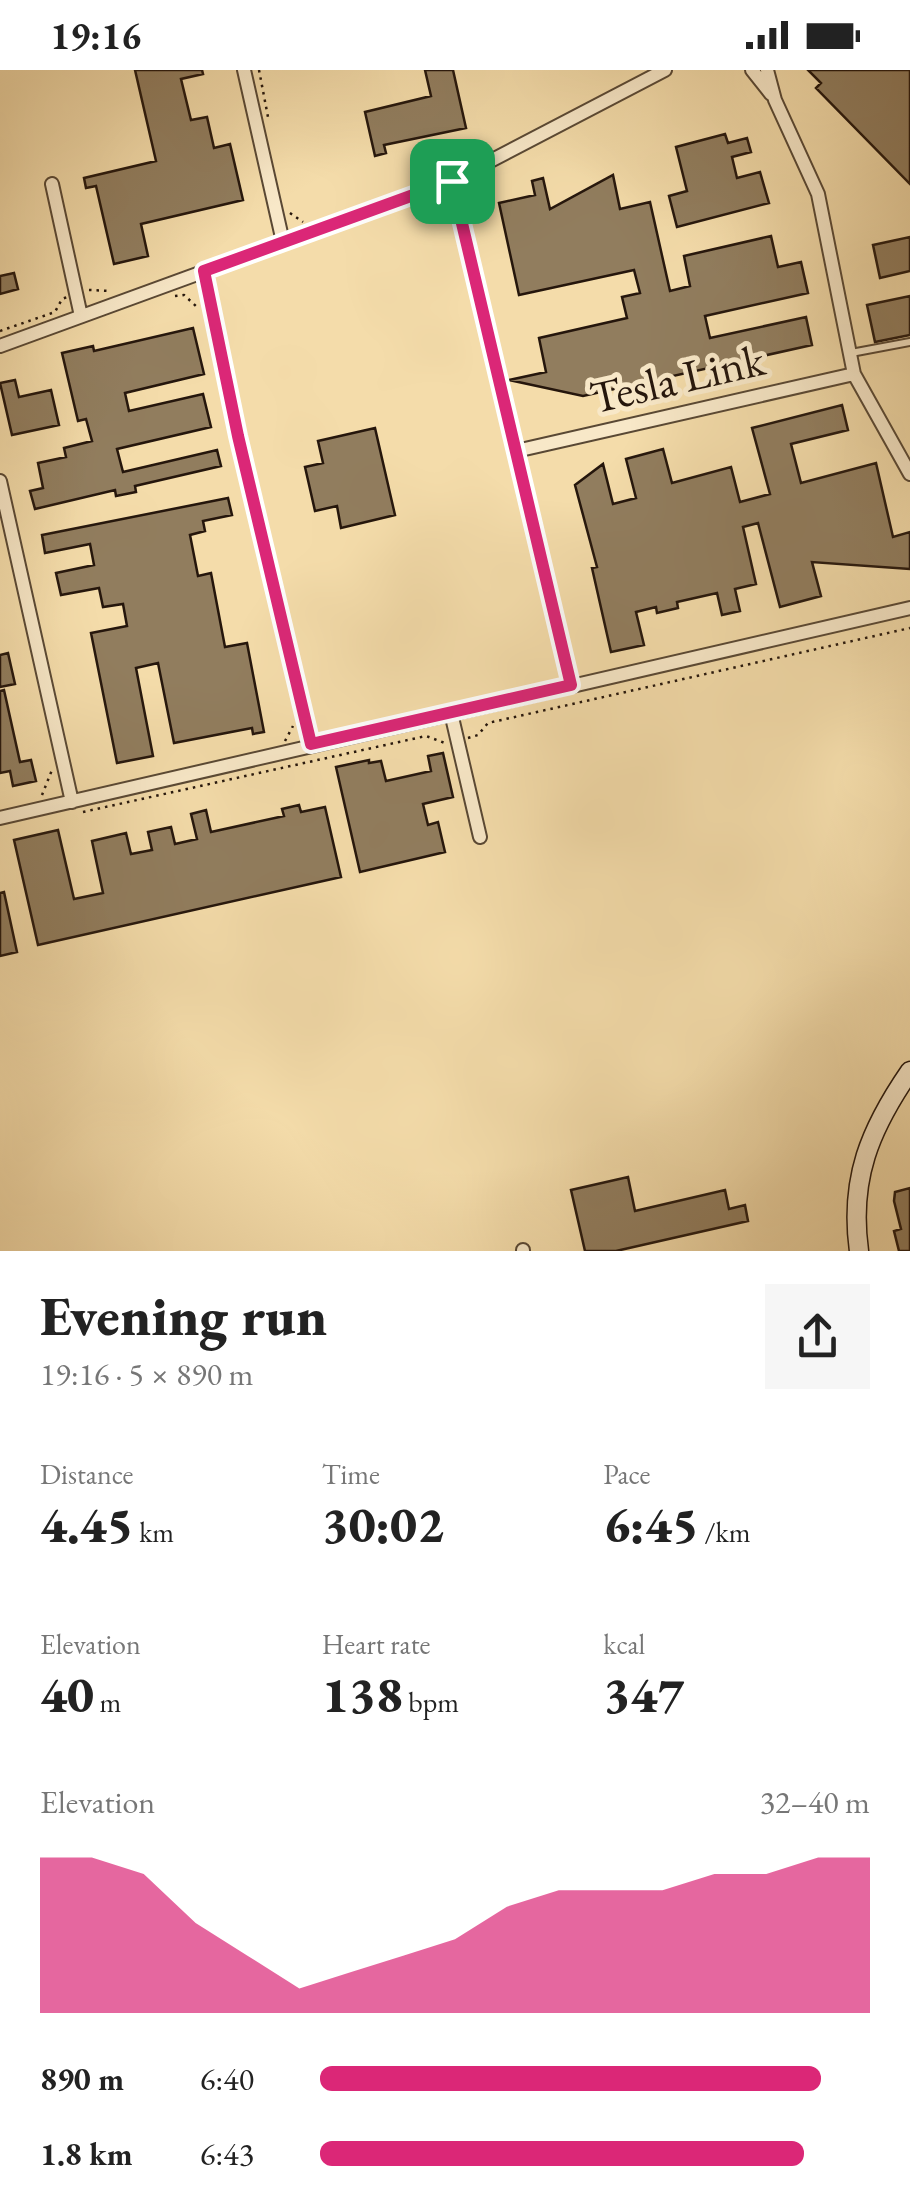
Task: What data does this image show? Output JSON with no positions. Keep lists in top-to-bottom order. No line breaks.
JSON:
{"streets":{"street":["Tesla Link"]},"page":{"status":"19:16","heading":["Evening run","19:16 · 5 × 890 m"],"stats":[["Distance","4.45 km"],["Time","30:02"],["Pace","6:45 /km"],["Elevation","40 m"],["Heart rate","138 bpm"],["kcal","347"]],"chart":["Elevation","32–40 m"],"list":[{"name":"890 m","note":"6:40"},{"name":"1.8 km","note":"6:43"}]}}
